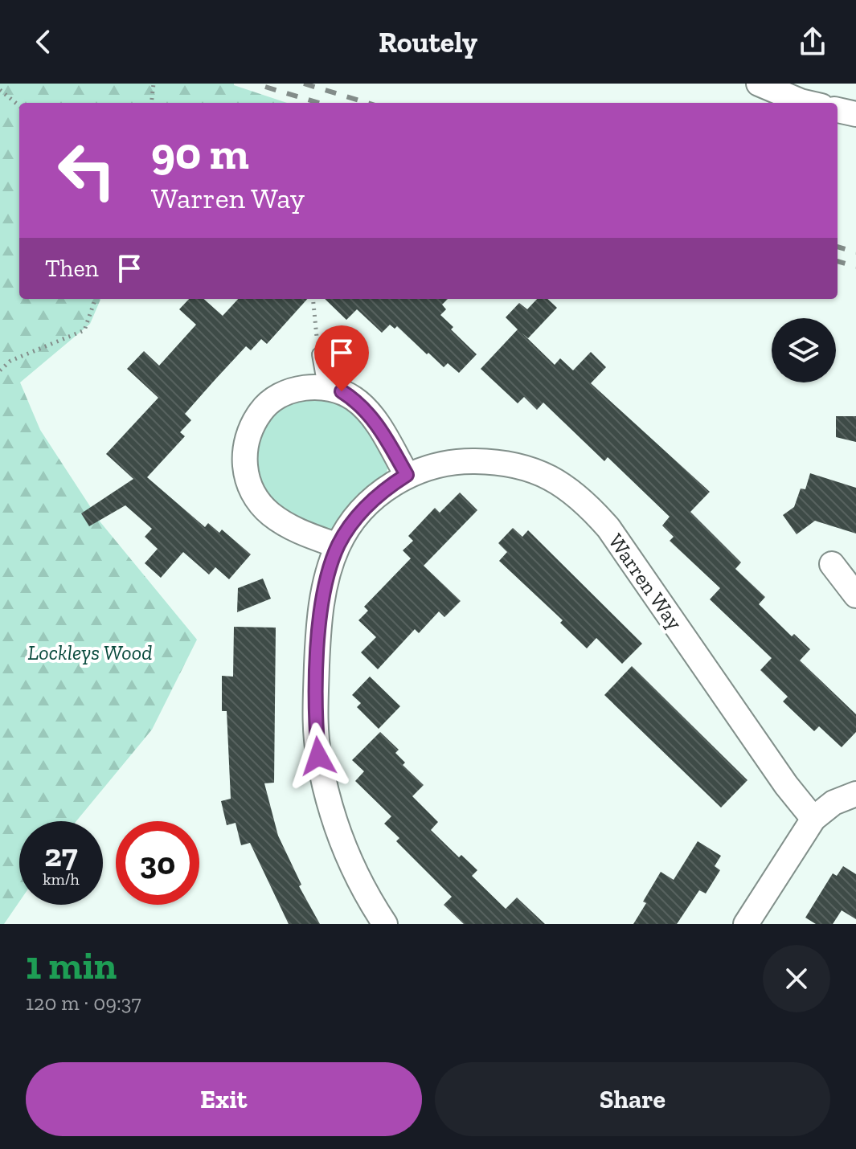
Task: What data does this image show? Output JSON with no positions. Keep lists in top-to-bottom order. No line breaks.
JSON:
{"streets":{"street":["Warren Way"]},"parks":["Lockleys Wood"],"page":{"header":"Routely","turn":["90 m","Warren Way"],"then":"Then","speed":"27 km/h","limit":"30","heading":["1 min","120 m · 09:37"],"buttons":["Exit","Share"]}}
